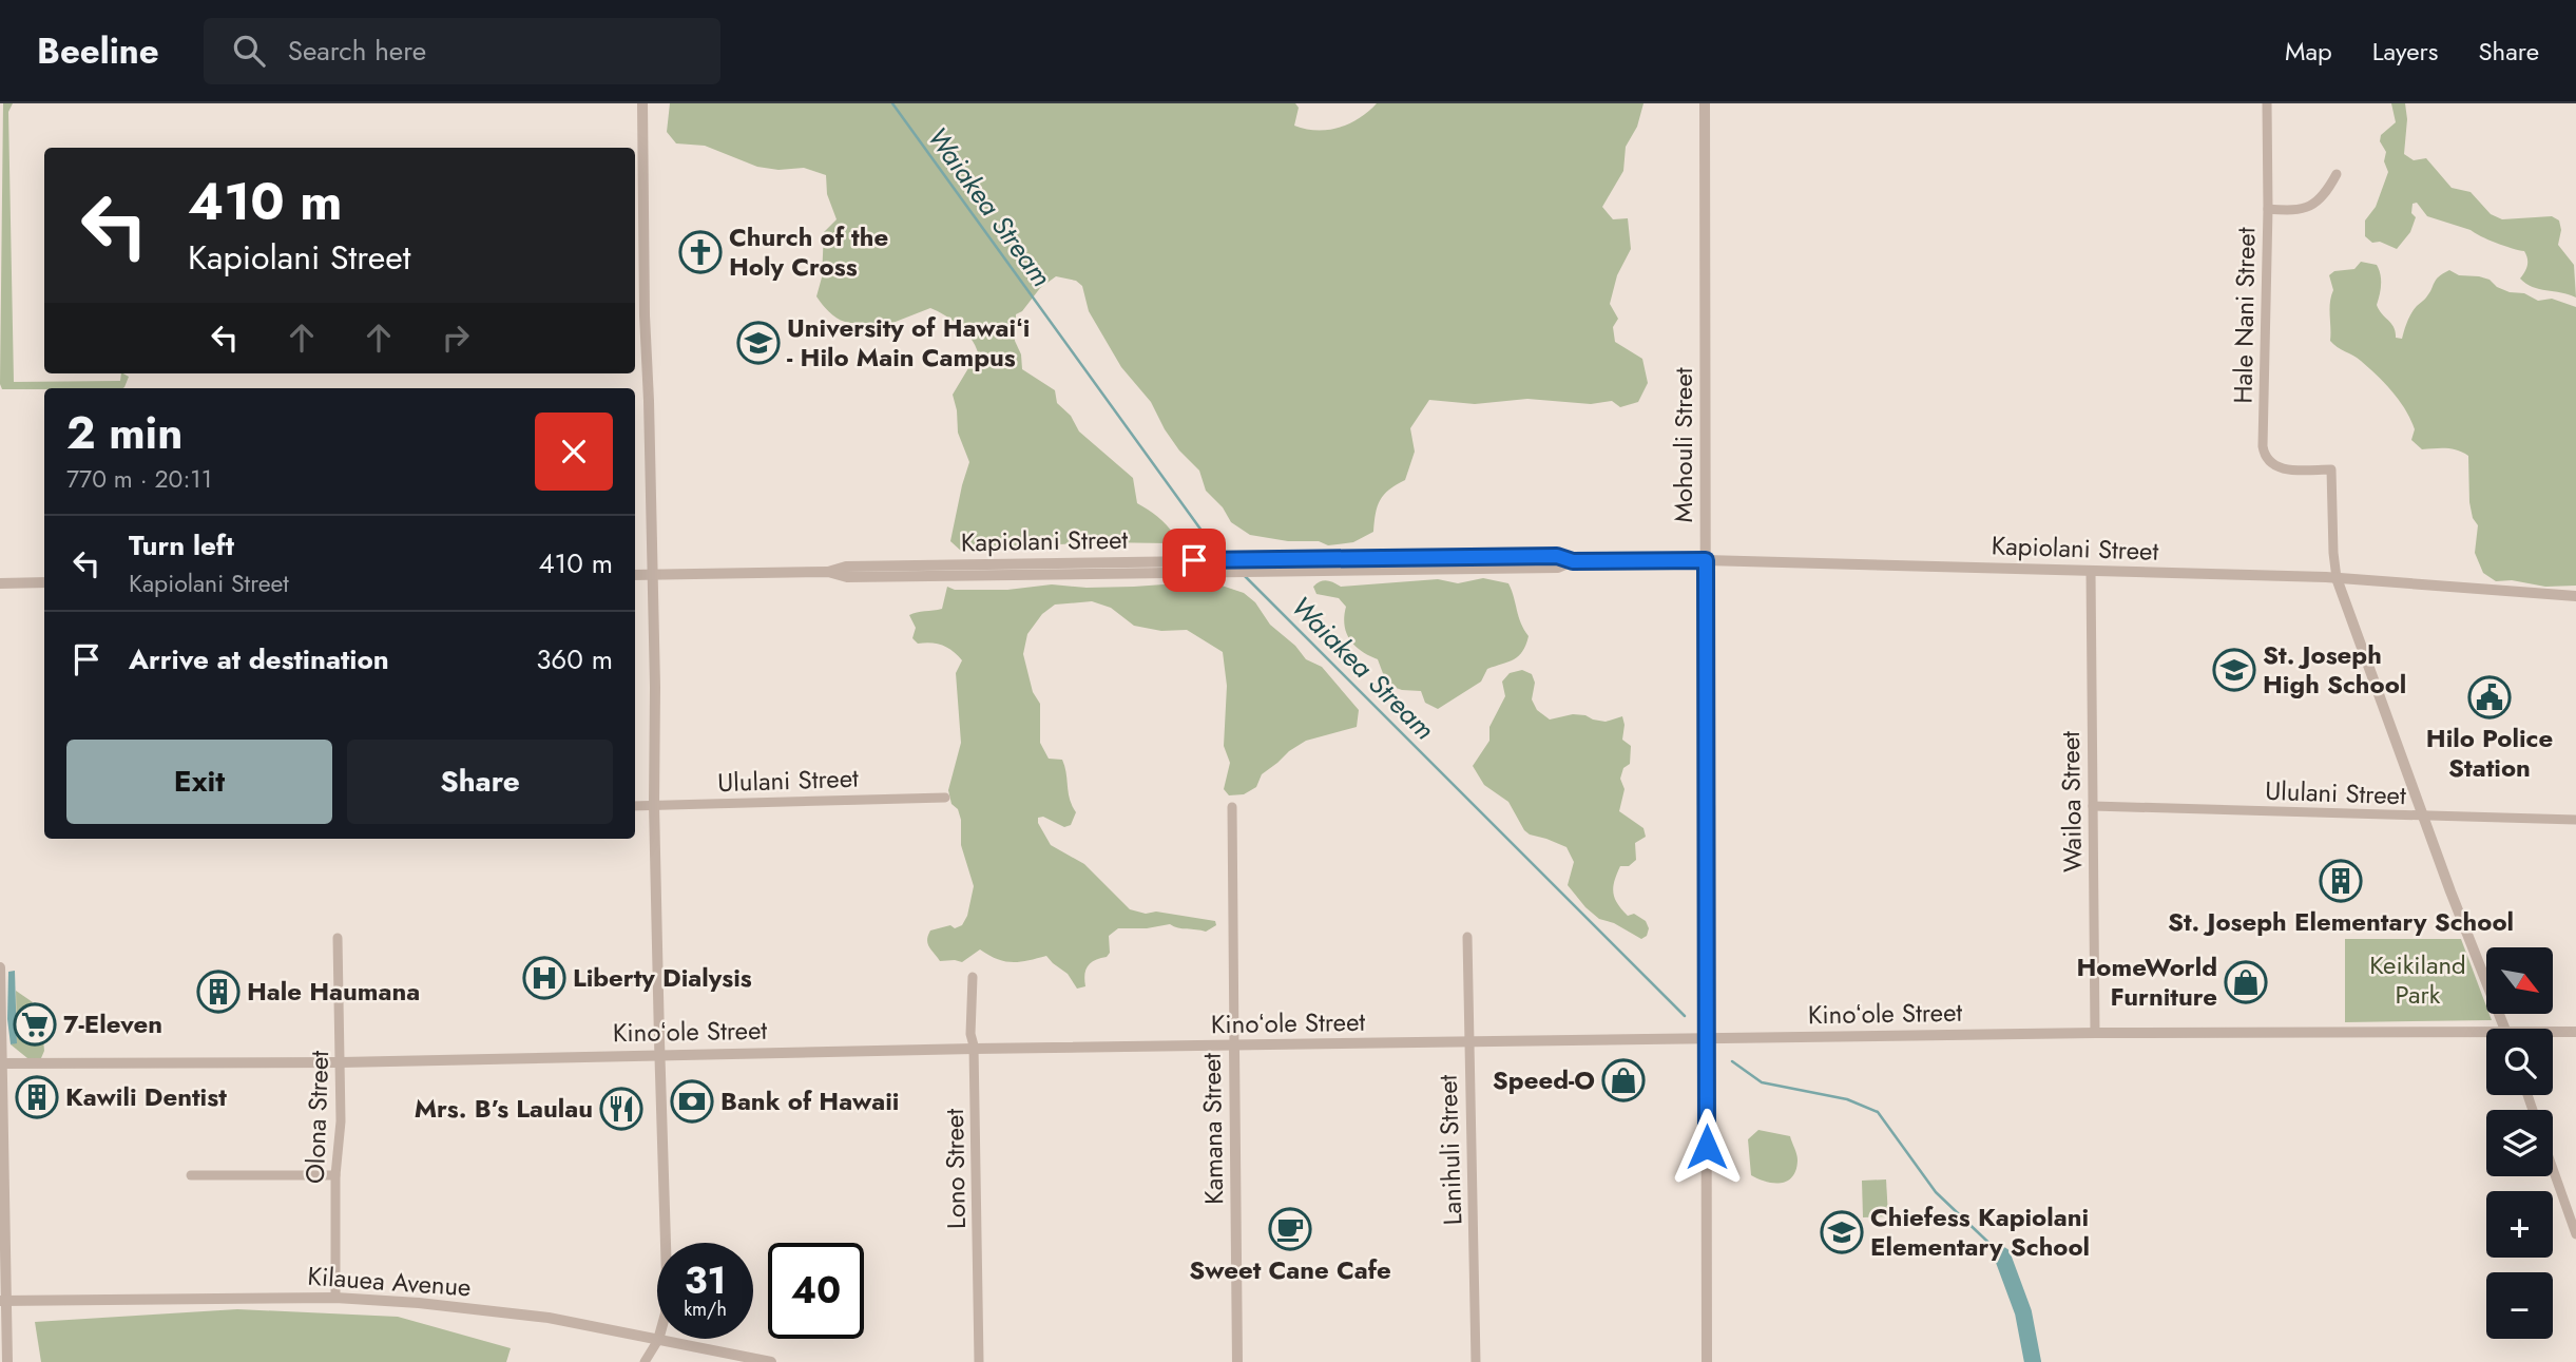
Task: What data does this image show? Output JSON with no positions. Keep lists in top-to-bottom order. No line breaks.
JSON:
{"streets":{"street":["Hale Nani Street","Mohouli Street","Kapiolani Street","Ululani Street","Wailoa Street","Kinoʻole Street","Olona Street","Kamana Street","Lanihuli Street","Lono Street","Kilauea Avenue"]},"crossings":[["Hale Nani Street","Kapiolani Street"],["Mohouli Street","Kapiolani Street"],["Mohouli Street","Kinoʻole Street"],["Kapiolani Street","Wailoa Street"],["Ululani Street","Wailoa Street"],["Wailoa Street","Kinoʻole Street"],["Kinoʻole Street","Olona Street"],["Kinoʻole Street","Kamana Street"],["Kinoʻole Street","Lanihuli Street"],["Kinoʻole Street","Lono Street"],["Olona Street","Kilauea Avenue"]],"water":["Waiakea Stream"],"parks":["Keikiland Park"],"places":{"church":["Church of the Holy Cross"],"school or university":["University of Hawaiʻi - Hilo Main Campus","St. Joseph High School","Chiefess Kapiolani Elementary School"],"public building":["Hilo Police Station"],"building":["St. Joseph Elementary School","Hale Haumana","Kawili Dentist"],"hospital":["Liberty Dialysis"],"shop":["HomeWorld Furniture","Speed-O"],"supermarket":["7-Eleven"],"bank":["Bank of Hawaii"],"restaurant":["Mrs. B’s Laulau"],"cafe":["Sweet Cane Cafe"]},"north":"bottom right","page":{"header":"Beeline","search":"Search here","nav":["Map","Layers","Share"],"turn":["410 m","Kapiolani Street"],"heading":["2 min","770 m · 20:11"],"list":[{"name":"Turn left","note":"Kapiolani Street","value":"410 m"},{"name":"Arrive at destination","value":"360 m"}],"buttons":["Exit","Share"],"map_buttons":["+","−"],"speed":"31 km/h","limit":"40"}}
